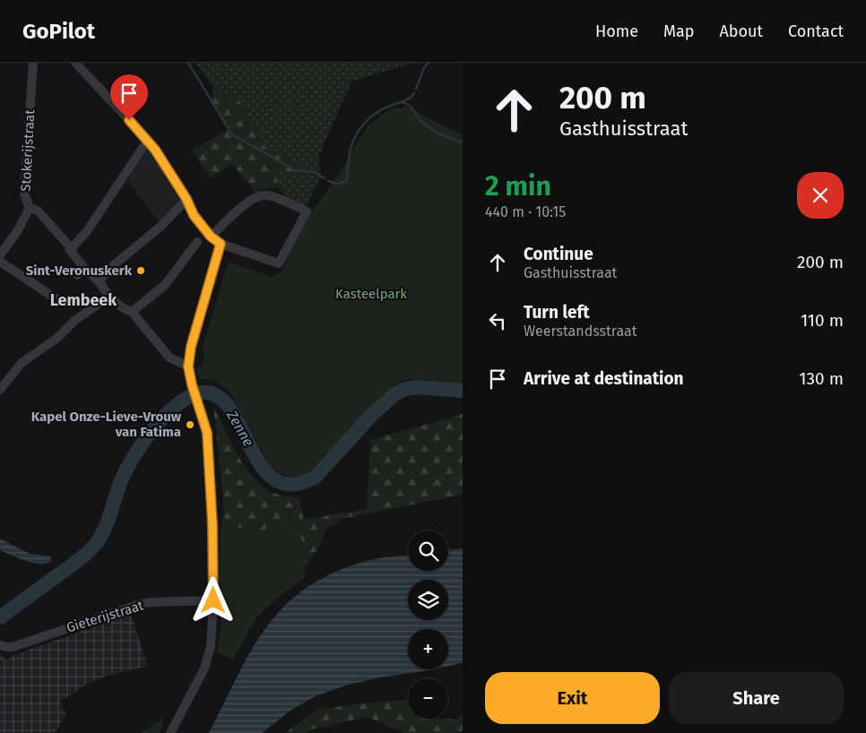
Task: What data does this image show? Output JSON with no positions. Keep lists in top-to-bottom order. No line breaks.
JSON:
{"streets":{"street":["Stokerijstraat","Gieterijstraat"]},"districts":["Lembeek"],"water":["Zenne"],"parks":["Kasteelpark"],"places":["Sint-Veronuskerk","Kapel Onze-Lieve-Vrouw van Fatima"],"page":{"header":"GoPilot","nav":["Home","Map","About","Contact"],"turn":["200 m","Gasthuisstraat"],"heading":["2 min","440 m · 10:15"],"list":[{"name":"Continue","note":"Gasthuisstraat","value":"200 m"},{"name":"Turn left","note":"Weerstandsstraat","value":"110 m"},{"name":"Arrive at destination","value":"130 m"}],"map_buttons":["+","−"],"buttons":["Exit","Share"]}}
